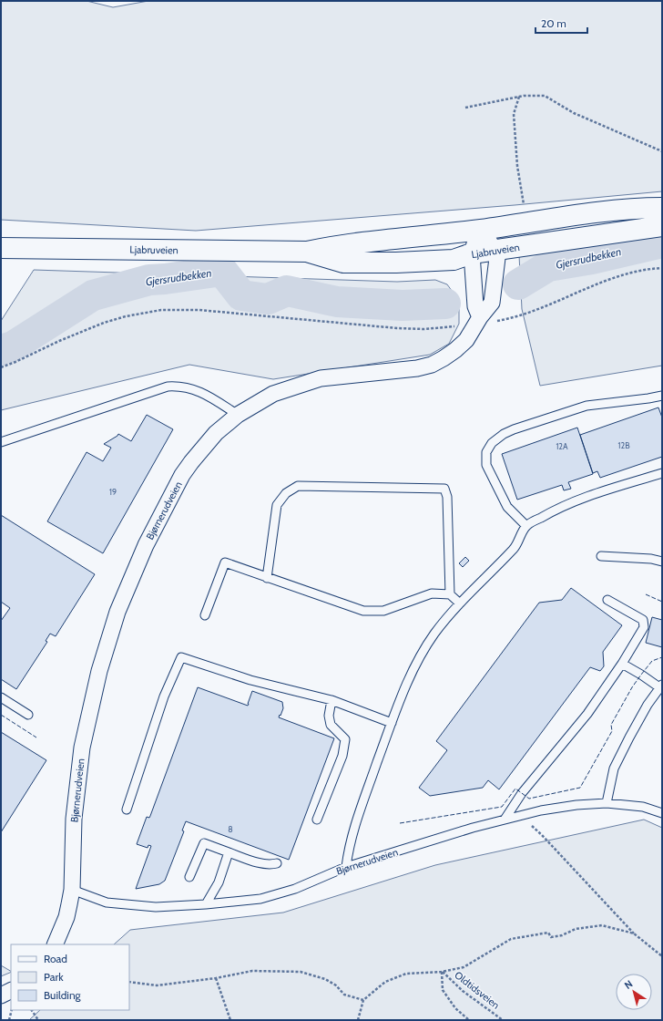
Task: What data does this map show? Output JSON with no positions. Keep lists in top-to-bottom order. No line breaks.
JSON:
{"streets":{"main road":["Ljabruveien"],"street":["Bjørnerudveien"],"path":["Oldtidsveien"]},"crossings":[["Ljabruveien","Bjørnerudveien"]],"water":["Gjersrudbekken"],"house_numbers":["12B","12A","19","8"],"legend":["Road","Park","Building"],"scale_bar":"20 m","north":"top left"}
